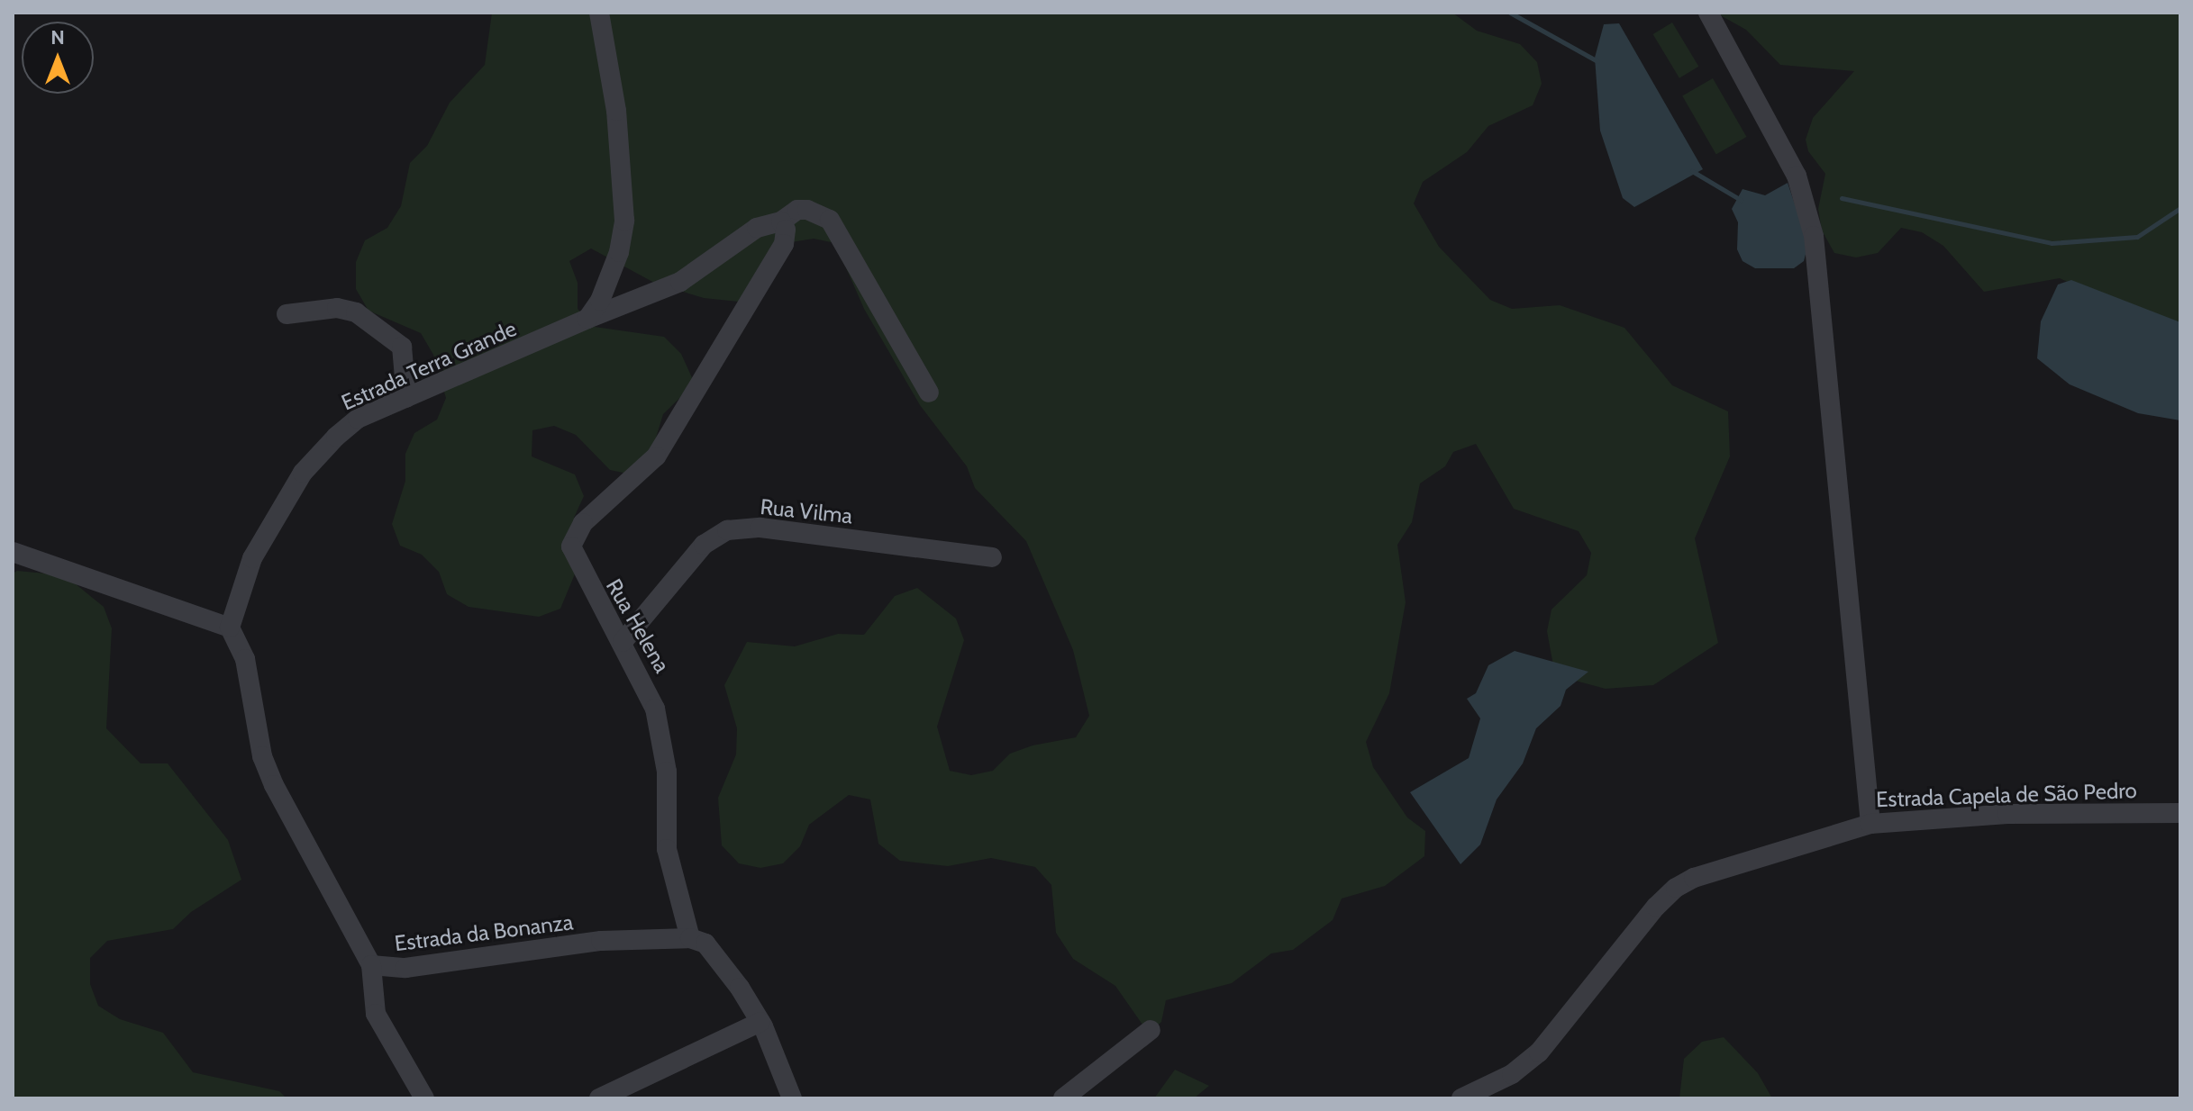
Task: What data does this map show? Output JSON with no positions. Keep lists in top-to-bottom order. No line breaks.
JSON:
{"streets":{"street":["Estrada Terra Grande","Rua Vilma","Rua Helena","Estrada Capela de São Pedro","Estrada da Bonanza"]},"crossings":[["Estrada Terra Grande","Rua Helena"],["Estrada Terra Grande","Estrada da Bonanza"],["Rua Vilma","Rua Helena"],["Rua Helena","Estrada da Bonanza"]],"north":"top"}
